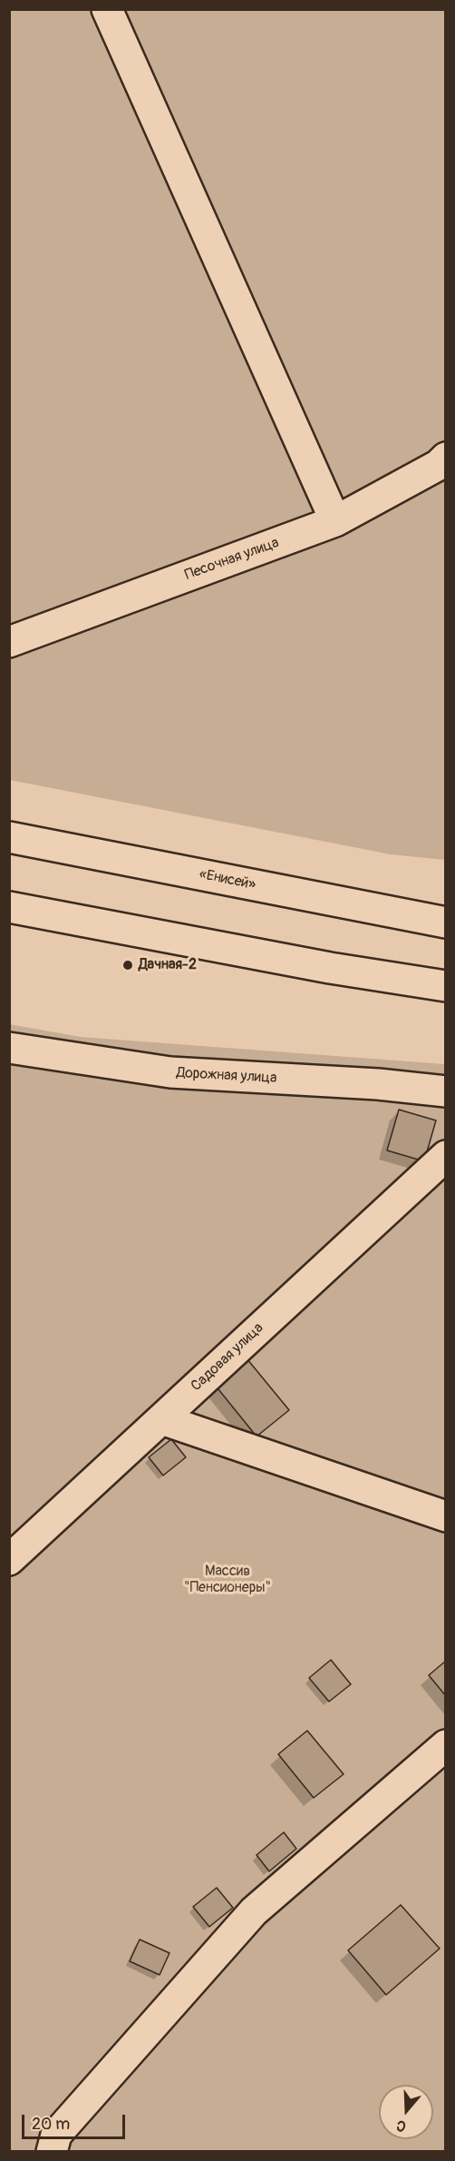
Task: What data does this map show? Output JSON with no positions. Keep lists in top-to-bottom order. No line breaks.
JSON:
{"streets":{"main road":["Песочная улица","«Енисей»","Дорожная улица","Садовая улица"]},"parks":["Массив \"Пенсионеры\""],"places":["Дачная-2"],"scale_bar":"20 m","north":"bottom"}
